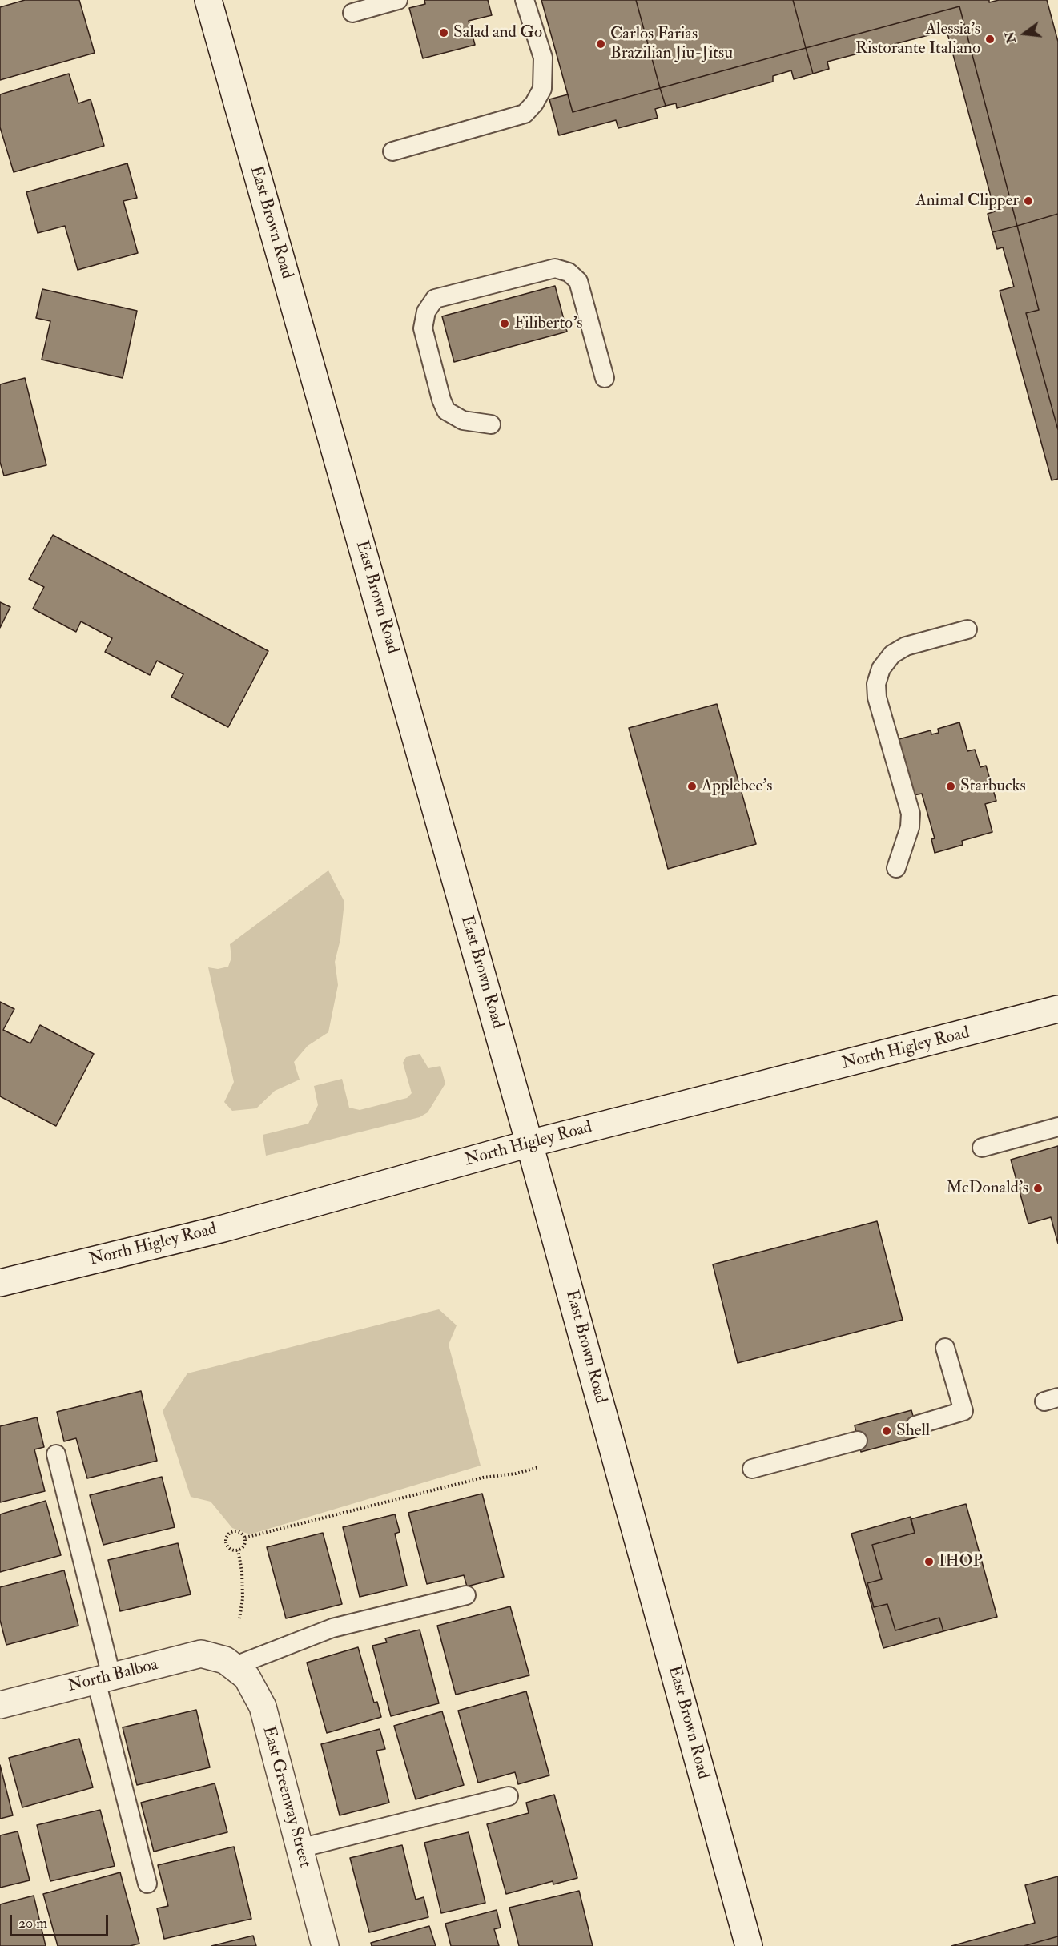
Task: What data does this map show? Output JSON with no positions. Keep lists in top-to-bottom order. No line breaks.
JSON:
{"streets":{"main road":["East Brown Road","North Higley Road","North Balboa","East Greenway Street"]},"crossings":[["East Brown Road","North Higley Road"],["North Balboa","East Greenway Street"]],"places":["Salad and Go","Alessia's Ristorante Italiano","Carlos Farias Brazilian Jiu-Jitsu","Animal Clipper","Filiberto's","Applebee's","Starbucks","McDonald's","Shell","IHOP"],"scale_bar":"20 m","north":"left"}
